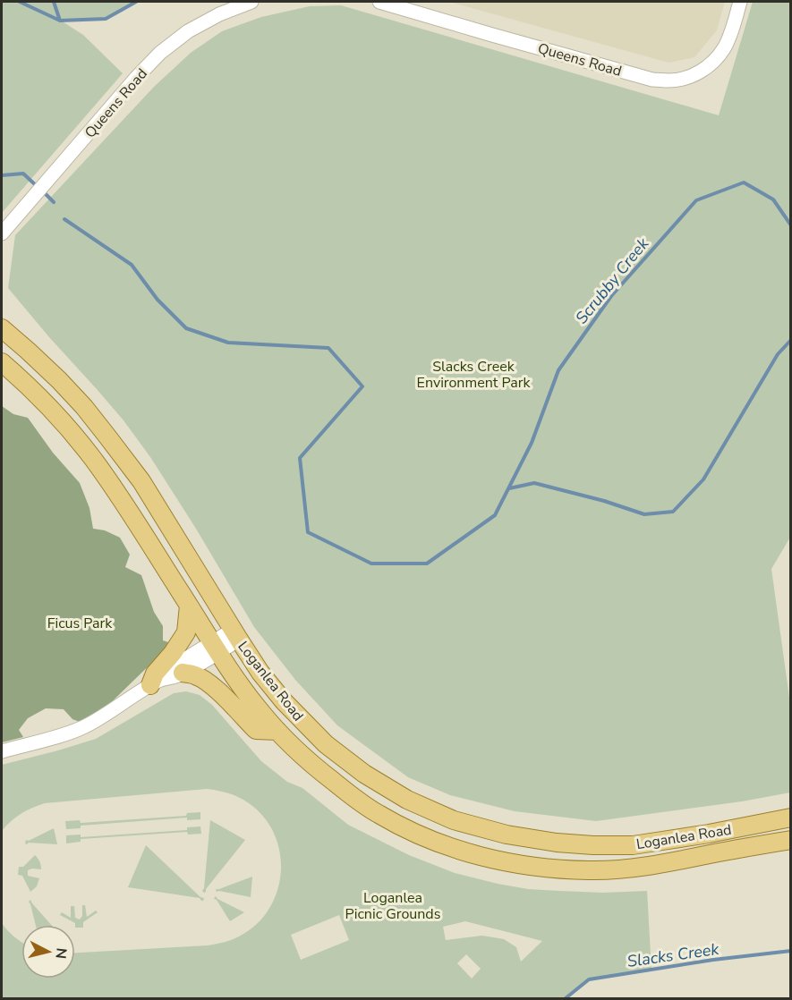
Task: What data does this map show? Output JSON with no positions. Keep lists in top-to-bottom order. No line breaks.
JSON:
{"streets":{"main road":["Loganlea Road"],"street":["Queens Road"]},"water":["Scrubby Creek","Slacks Creek"],"parks":["Slacks Creek Environment Park","Ficus Park","Loganlea Picnic Grounds"],"north":"right"}
